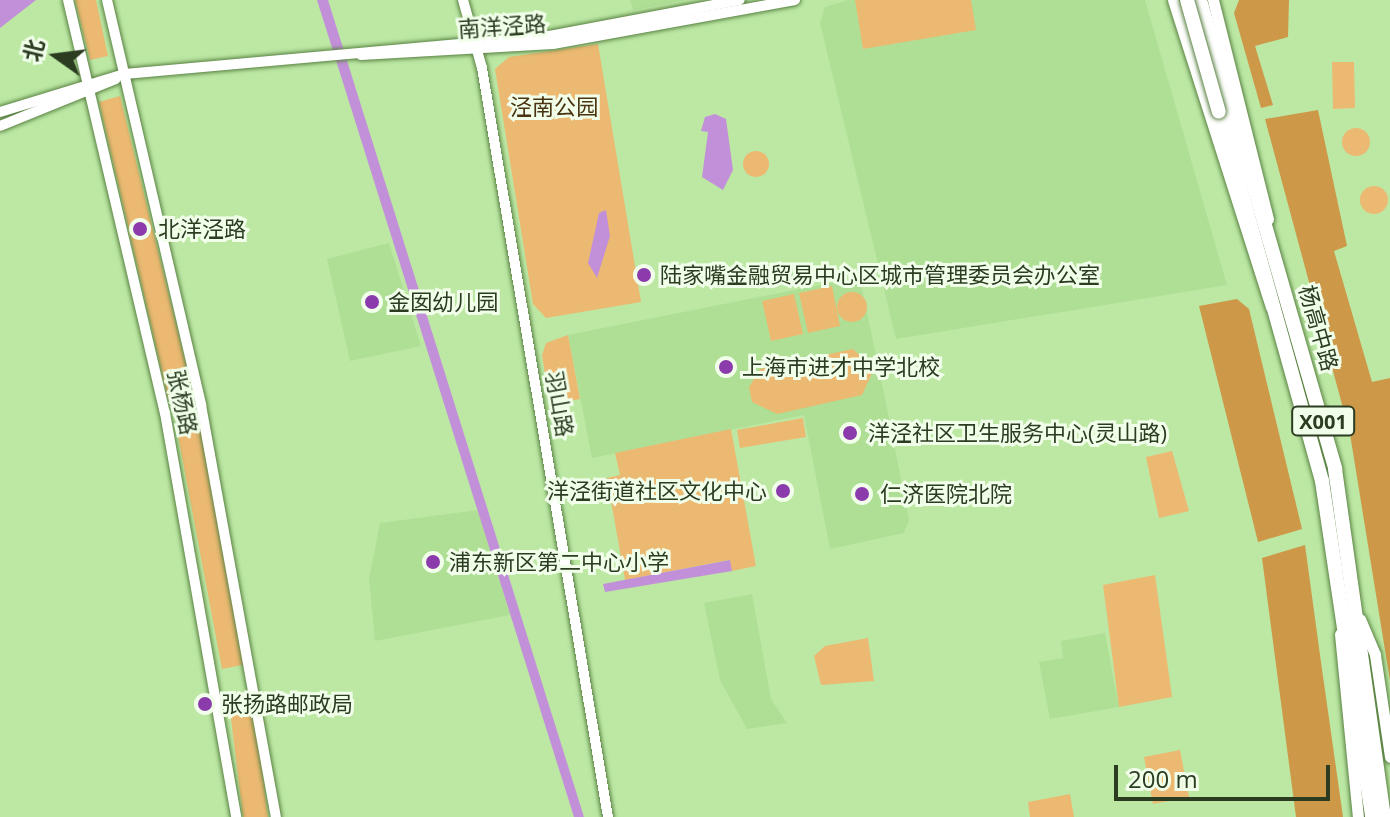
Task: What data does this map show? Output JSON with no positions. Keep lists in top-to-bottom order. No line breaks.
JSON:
{"streets":{"highway":["杨高中路","X001"],"main road":["南洋泾路","张杨路","羽山路"]},"crossings":[["南洋泾路","张杨路"],["南洋泾路","羽山路"],["杨高中路","X001"]],"parks":["泾南公园"],"places":["北洋泾路","陆家嘴金融贸易中心区城市管理委员会办公室","金囡幼儿园","上海市进才中学北校","洋泾社区卫生服务中心(灵山路)","洋泾街道社区文化中心","仁济医院北院","浦东新区第二中心小学","张扬路邮政局"],"scale_bar":"200 m","north":"left"}
